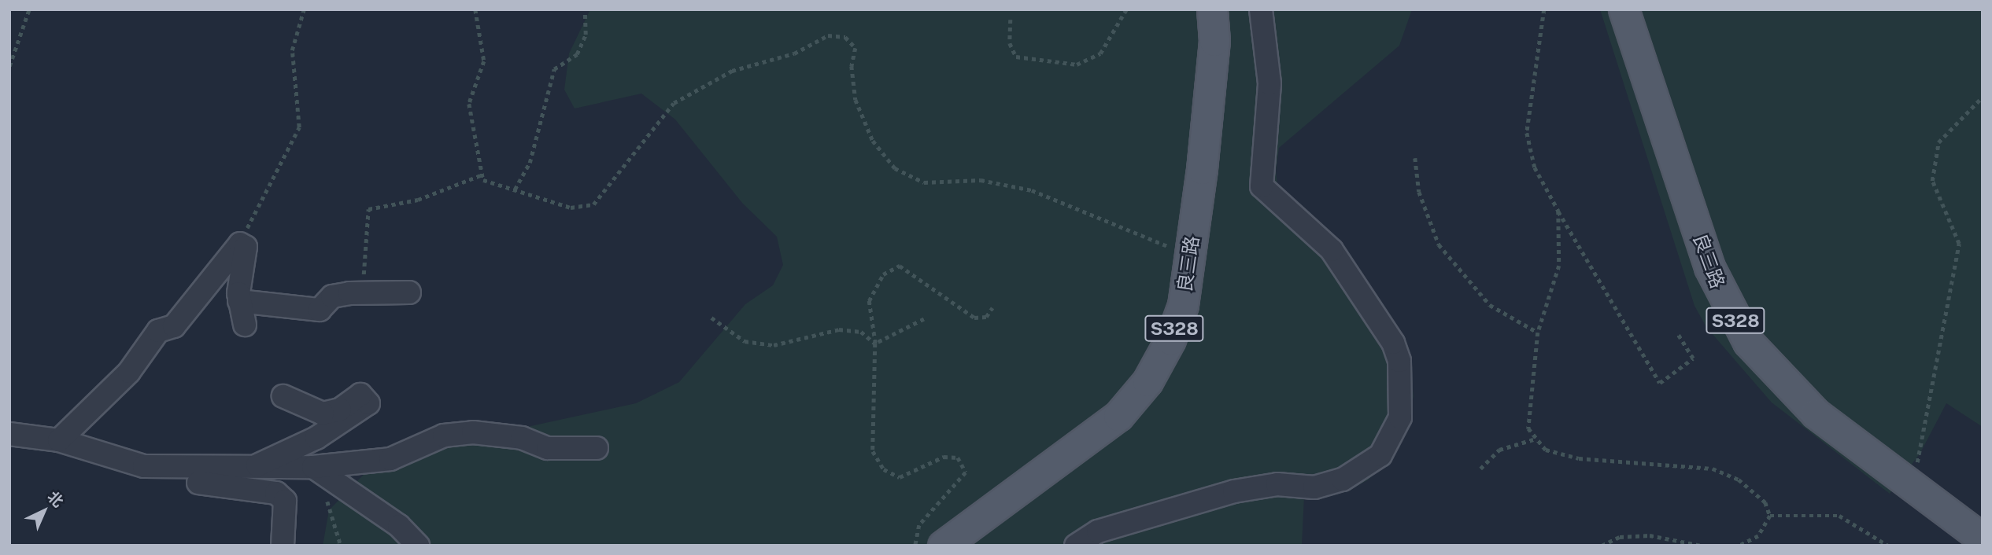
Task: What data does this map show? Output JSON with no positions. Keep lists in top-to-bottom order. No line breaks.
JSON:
{"streets":{"main road":["良三路","S328"]},"north":"top right"}
